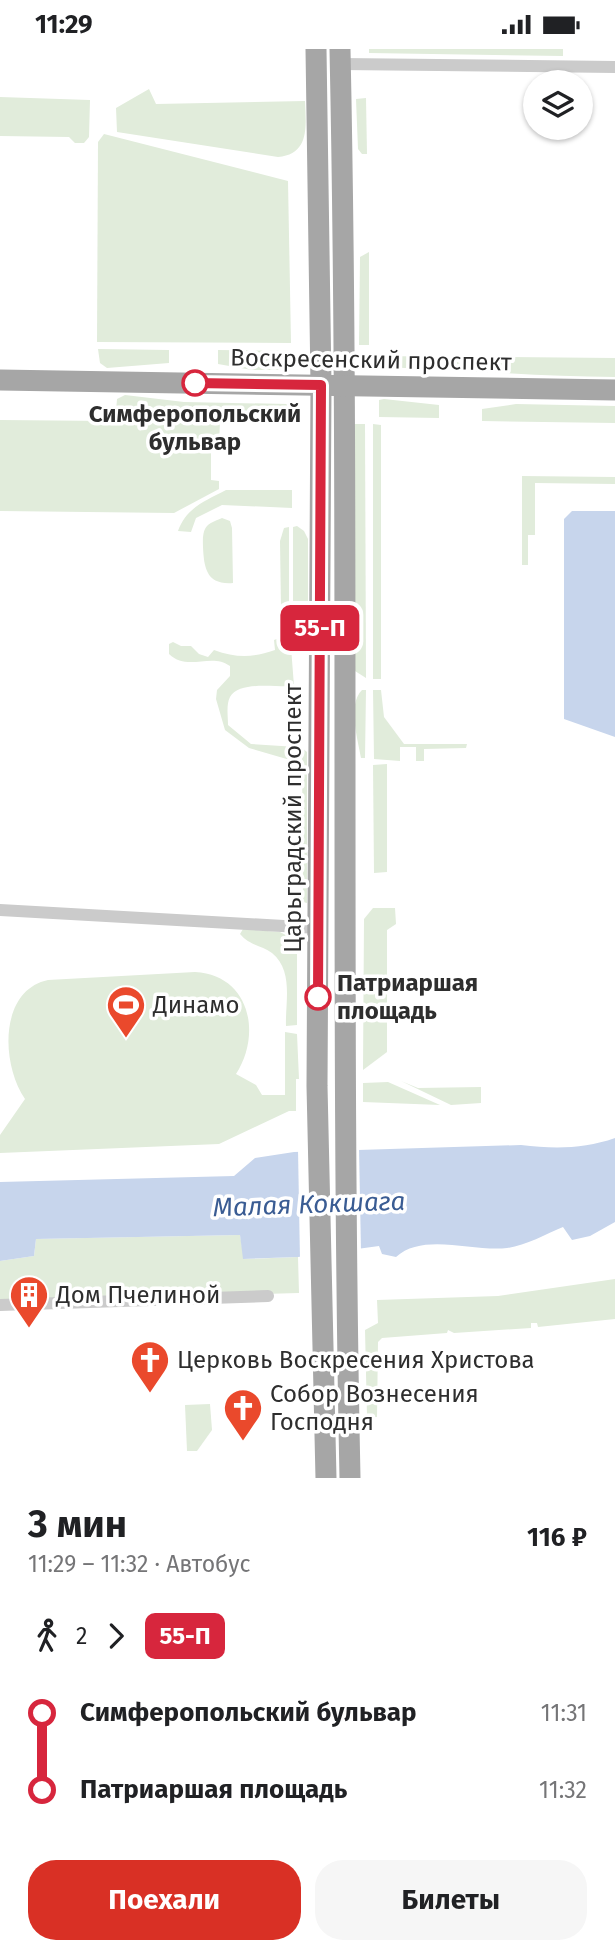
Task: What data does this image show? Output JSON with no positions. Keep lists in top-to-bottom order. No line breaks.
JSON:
{"streets":{"main road":["Воскресенский проспект","Царьградский проспект"]},"crossings":[["Воскресенский проспект","Царьградский проспект"]],"water":["Малая Кокшага"],"places":{"other":["Симферопольский бульвар","Патриаршая площадь"],"sports":["Динамо"],"building":["Дом Пчелиной"],"church":["Церковь Воскресения Христова","Собор Вознесения Господня"]},"lines":["bus line 55-П"],"page":{"status":"11:29","on_map":"55-П","heading":["3 мин","11:29 – 11:32 · Автобус","116 ₽"],"legs":["2","55-П"],"list":[{"name":"Симферопольский бульвар","value":"11:31"},{"name":"Патриаршая площадь","value":"11:32"}],"buttons":["Поехали","Билеты"]}}
